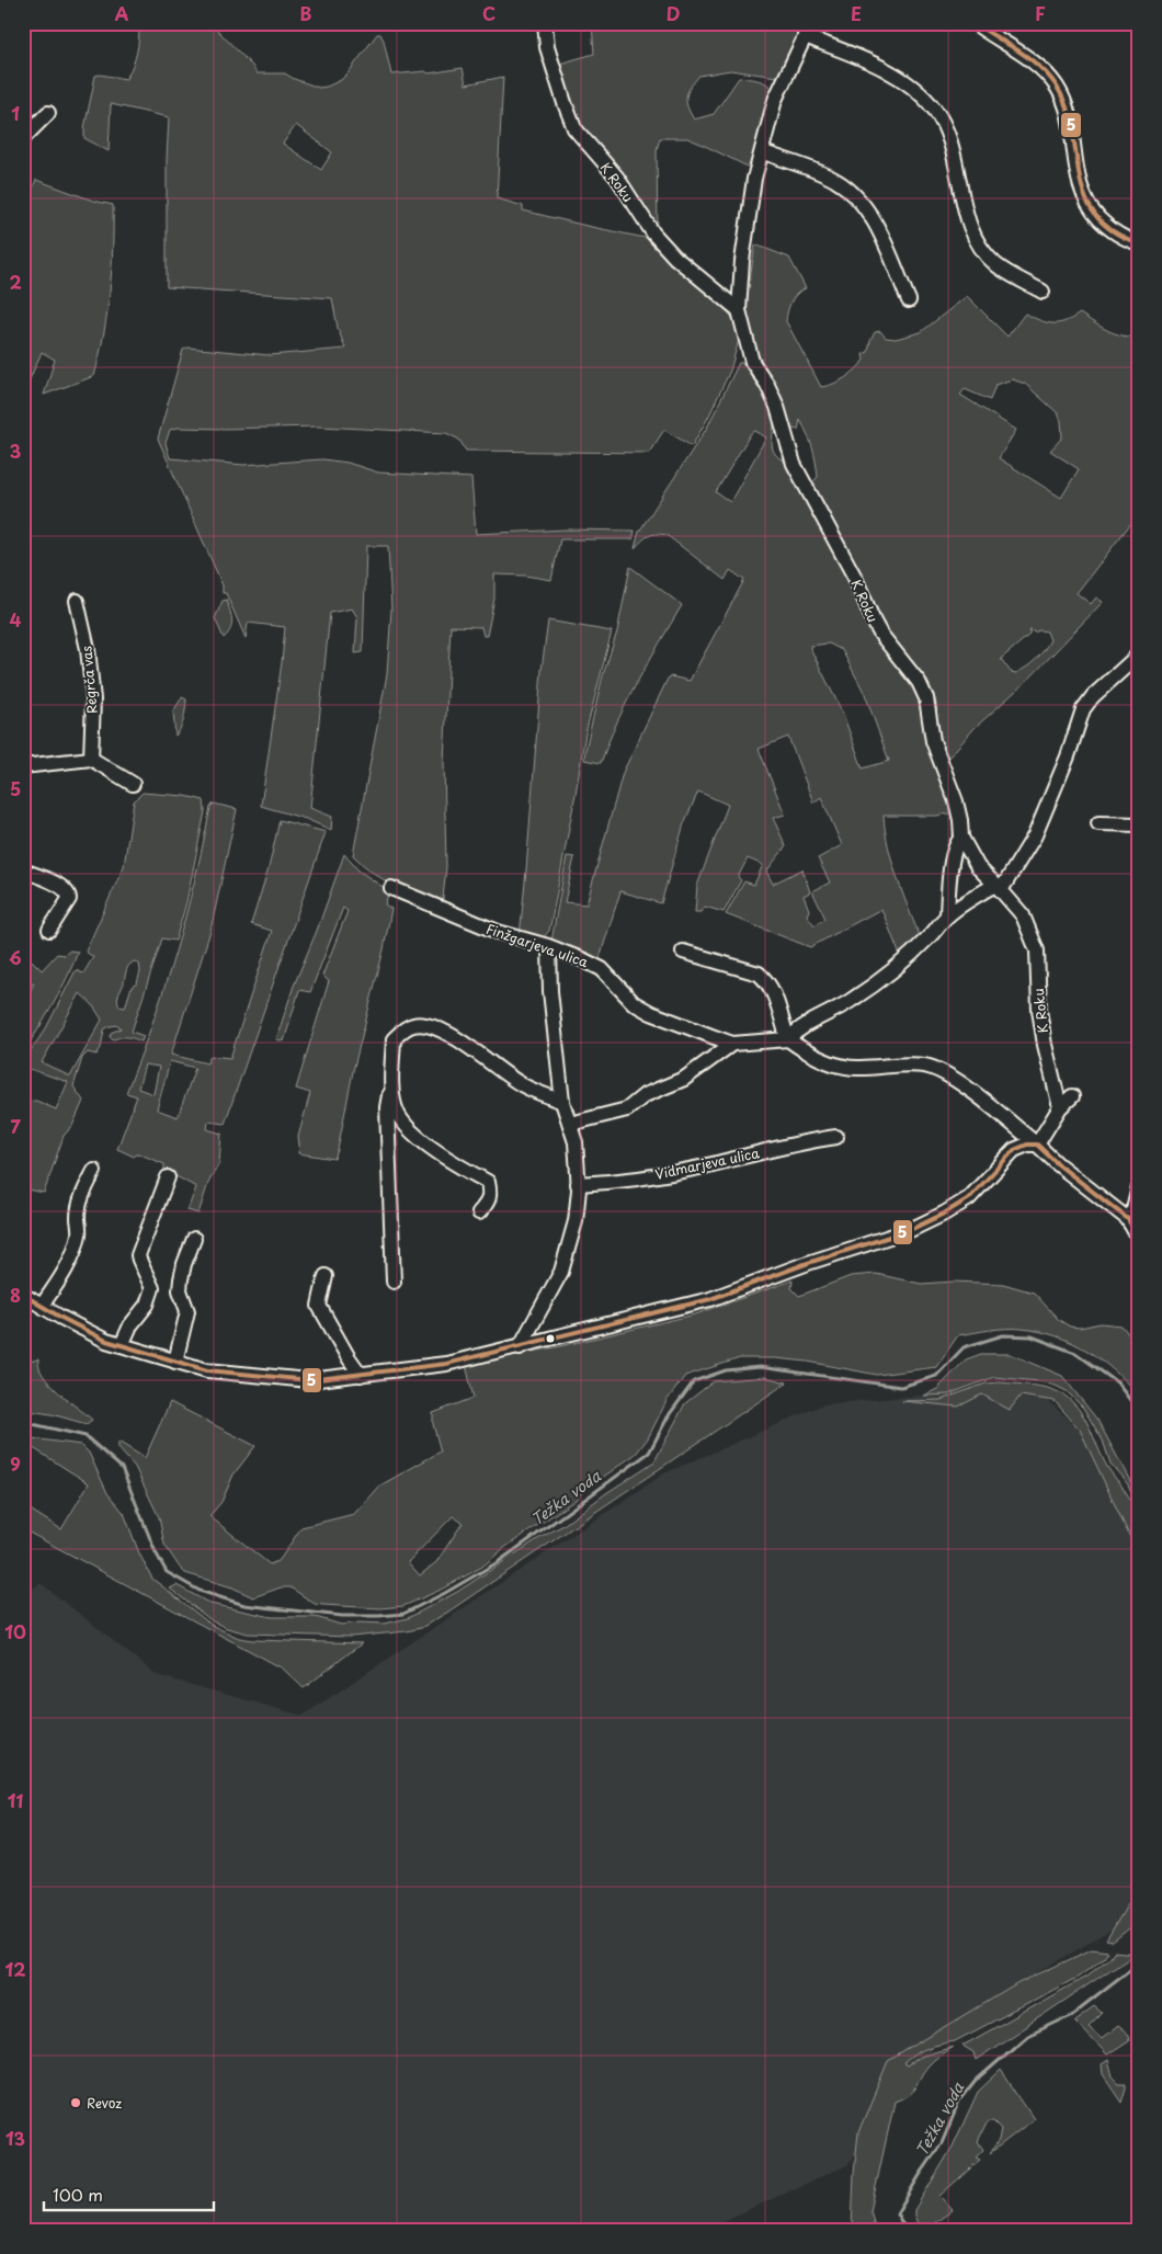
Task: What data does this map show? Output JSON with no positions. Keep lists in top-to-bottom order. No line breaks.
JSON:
{"streets":{"street":["K Roku","Regrča vas","Finžgarjeva ulica","Vidmarjeva ulica"]},"water":["Težka voda"],"places":["Revoz"],"lines":["transit line 5"],"scale_bar":"100 m","grid":{"columns":["A","B","C","D","E","F"],"rows":["1","2","3","4","5","6","7","8","9","10","11","12","13"]}}
